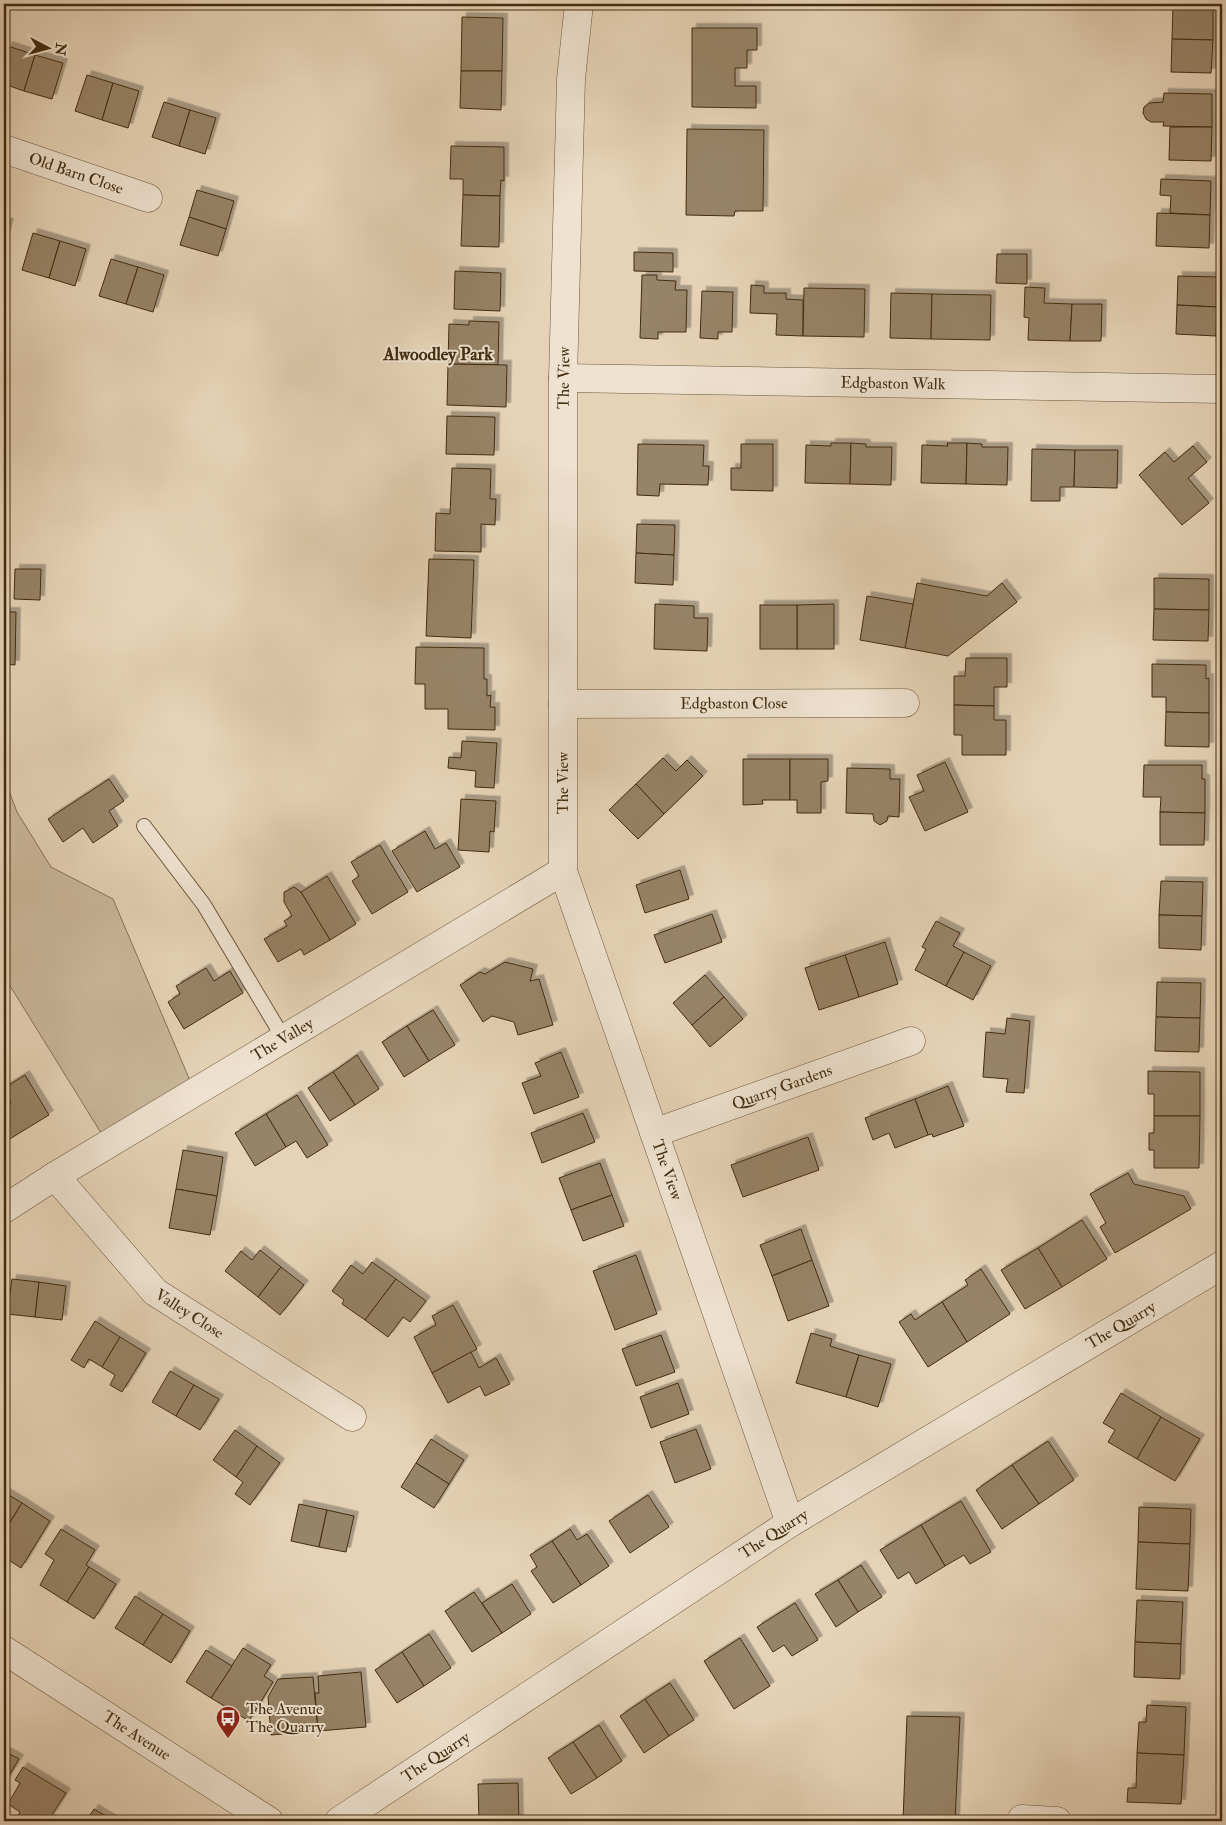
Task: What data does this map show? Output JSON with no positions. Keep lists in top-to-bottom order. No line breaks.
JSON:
{"streets":{"street":["Old Barn Close","The View","Edgbaston Walk","Edgbaston Close","The Valley","Quarry Gardens","Valley Close","The Quarry","The Avenue"]},"crossings":[["The View","Edgbaston Walk"],["The View","Edgbaston Close"],["The View","The Valley"],["The View","Quarry Gardens"],["The View","The Quarry"],["The Valley","Valley Close"]],"districts":["Alwoodley Park"],"places":{"bus stop":["The Avenue The Quarry"]},"north":"right"}
